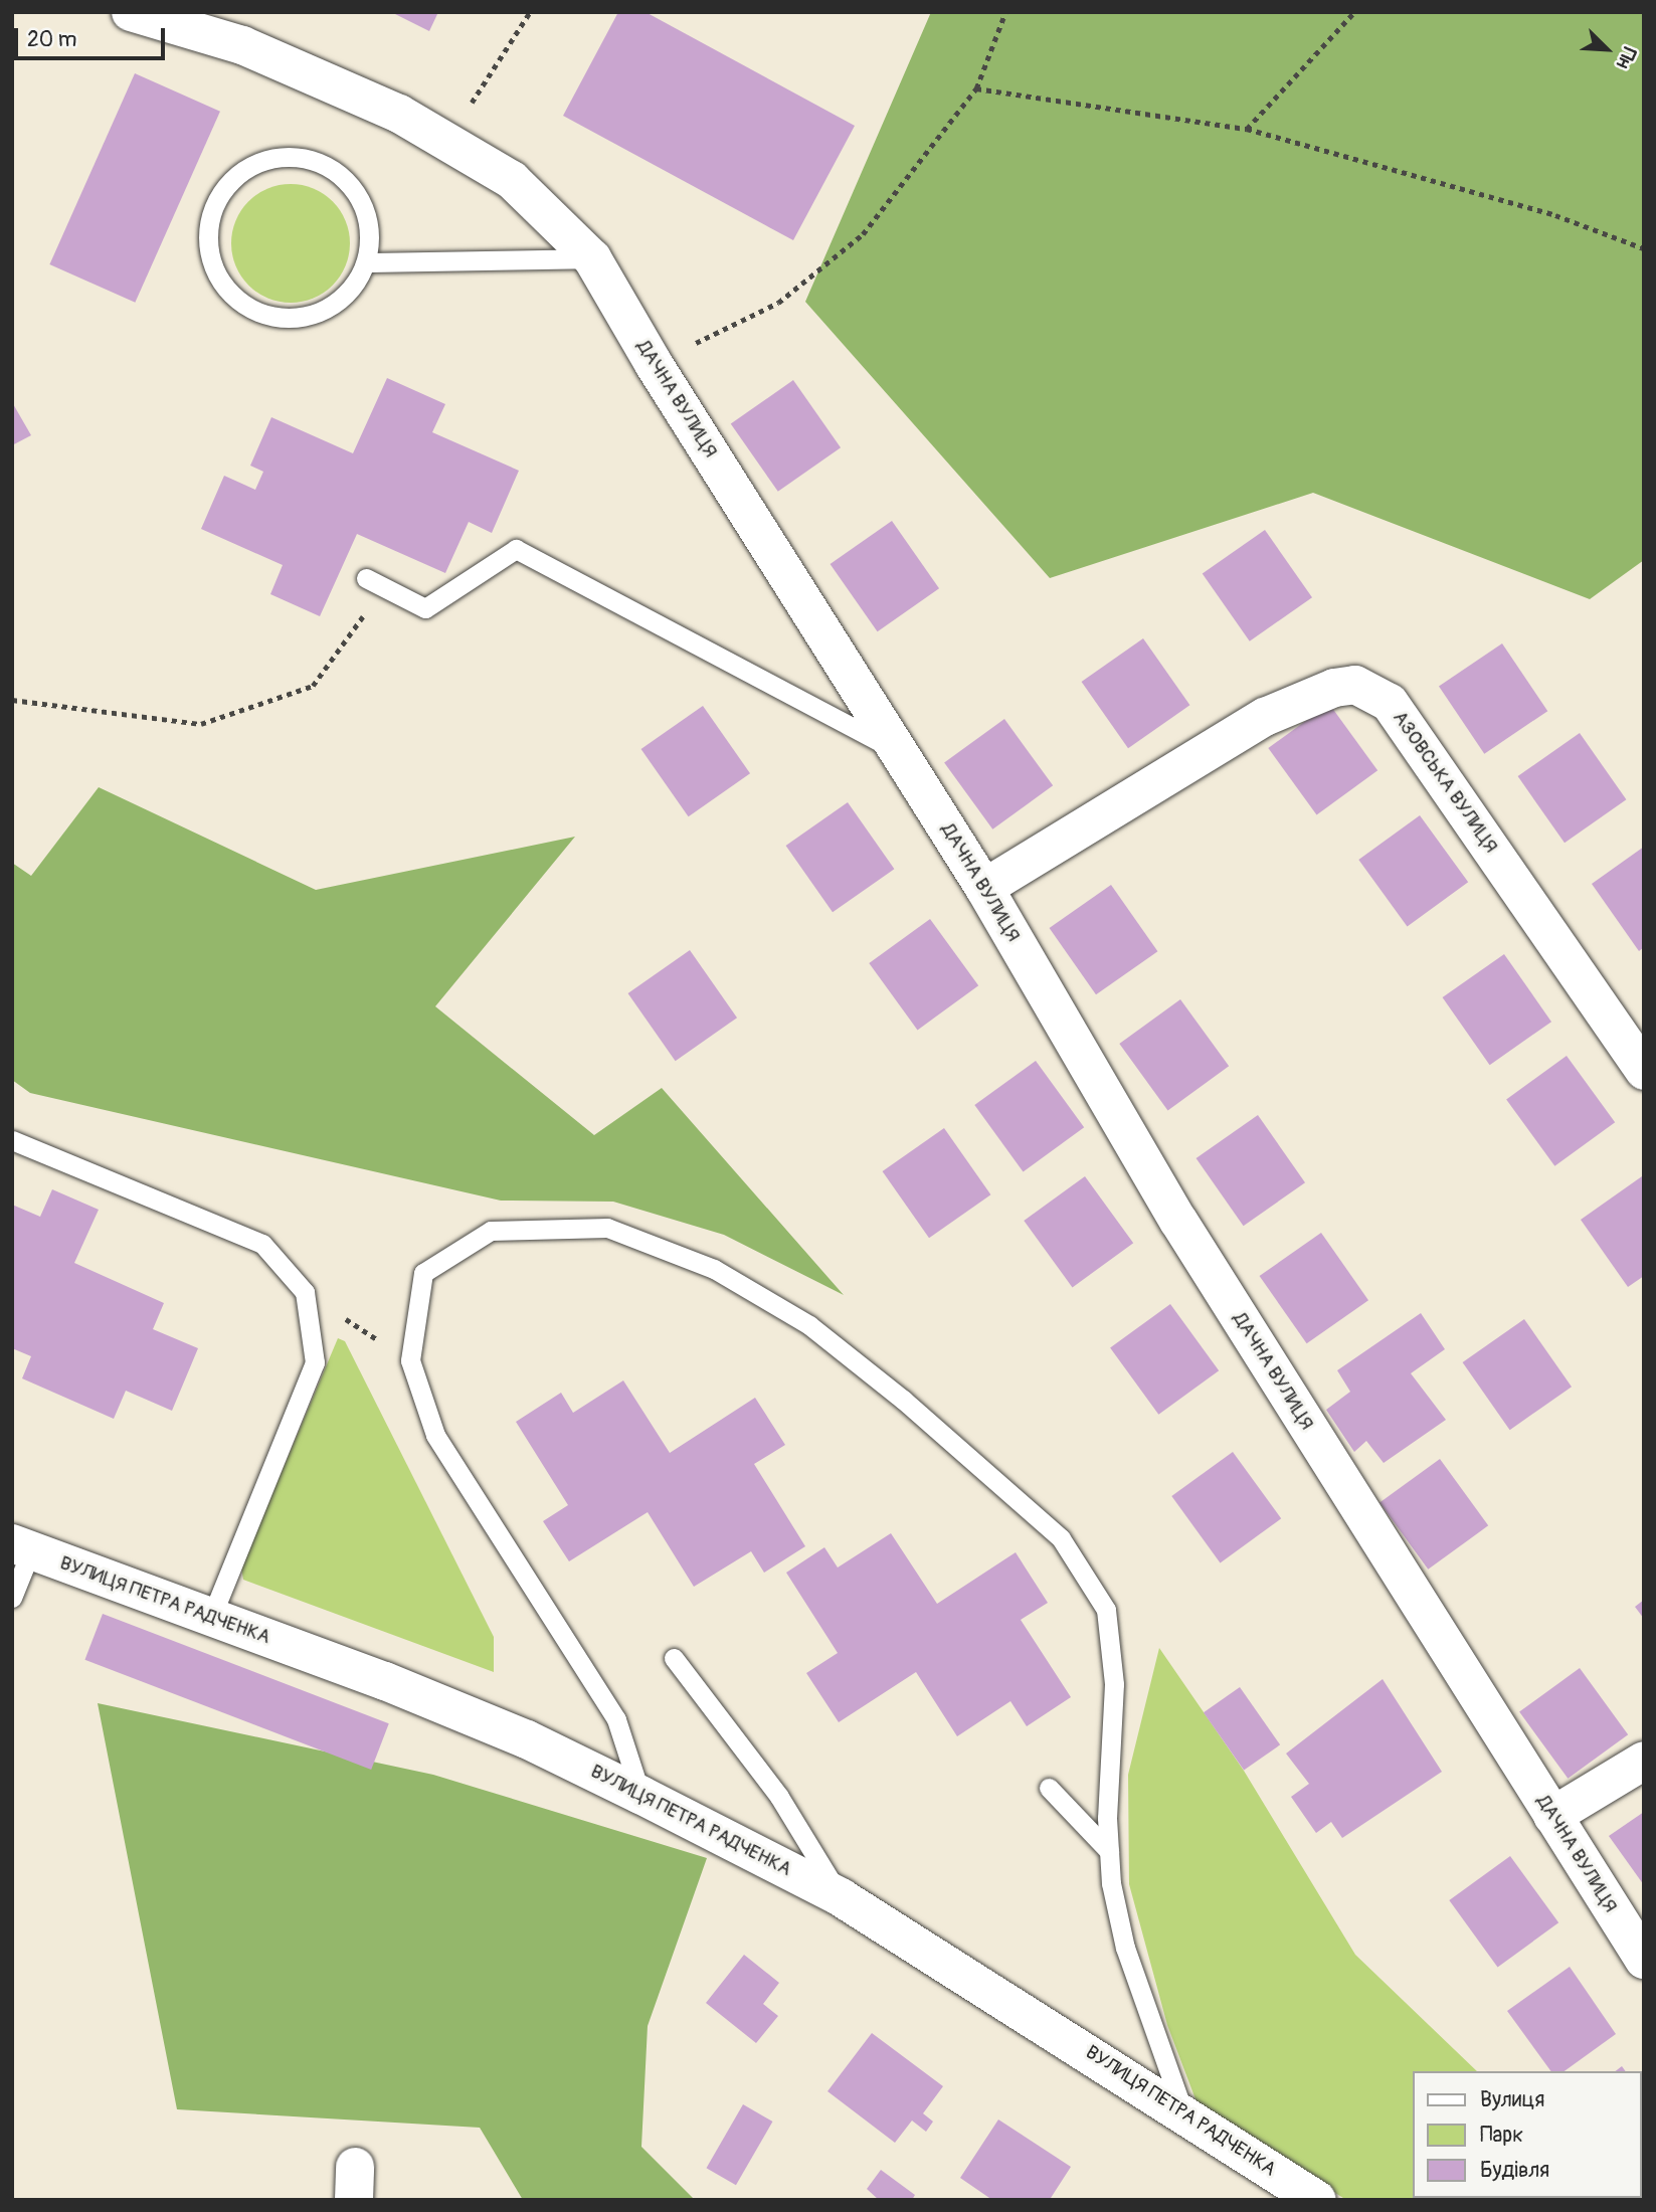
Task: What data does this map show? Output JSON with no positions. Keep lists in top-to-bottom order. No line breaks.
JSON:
{"streets":{"street":["ДАЧНА ВУЛИЦЯ","АЗОВСЬКА ВУЛИЦЯ","ВУЛИЦЯ ПЕТРА РАДЧЕНКА"]},"crossings":[["ДАЧНА ВУЛИЦЯ","АЗОВСЬКА ВУЛИЦЯ"]],"legend":["Вулиця","Парк","Будівля"],"scale_bar":"20 m","north":"bottom right"}
